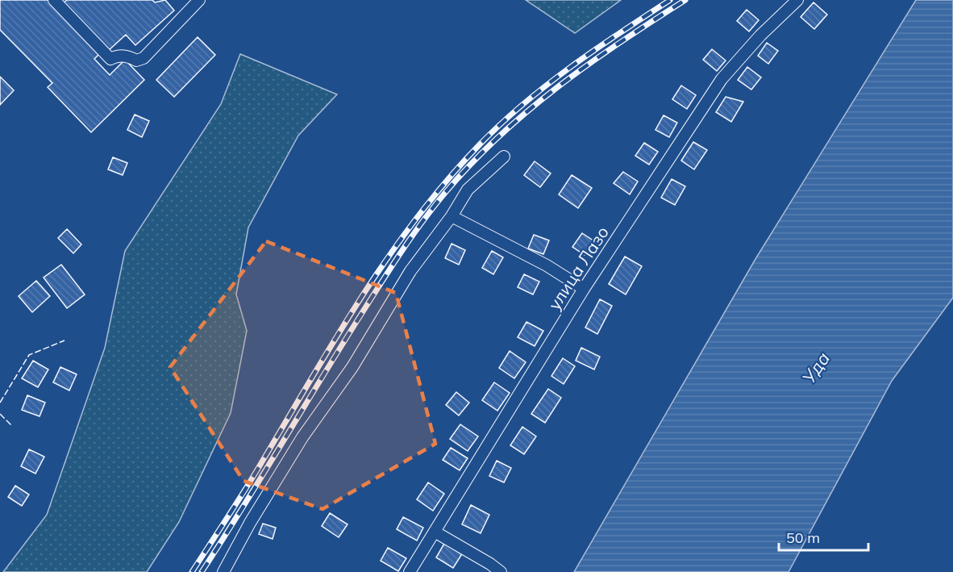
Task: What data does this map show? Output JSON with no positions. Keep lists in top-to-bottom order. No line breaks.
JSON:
{"streets":{"street":["улица Лазо"]},"water":["Уда"],"scale_bar":"50 m"}
